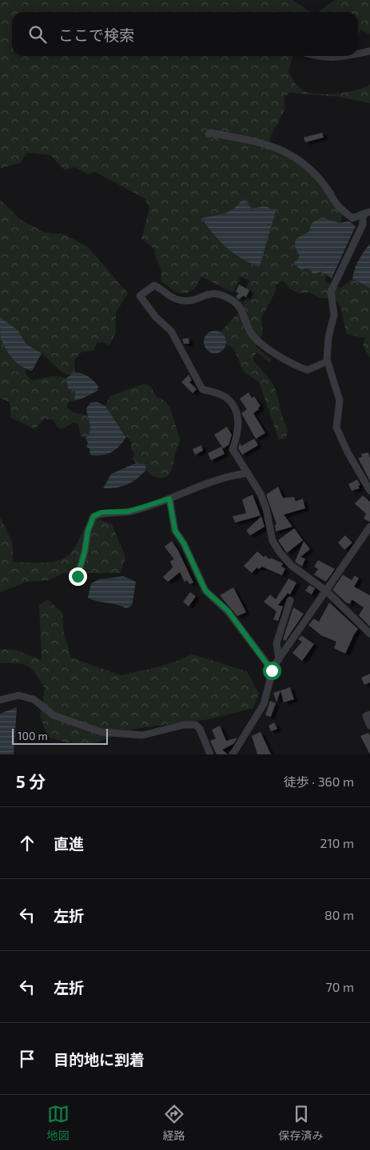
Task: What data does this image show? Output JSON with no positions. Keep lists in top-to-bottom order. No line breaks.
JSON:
{"scale_bar":"100 m","page":{"search":"ここで検索","scale":"100 m","heading":["5 分","徒歩 · 360 m"],"list":[["直進","210 m"],["左折","80 m"],["左折","70 m"],"目的地に到着"],"nav":["地図","経路","保存済み"]}}
